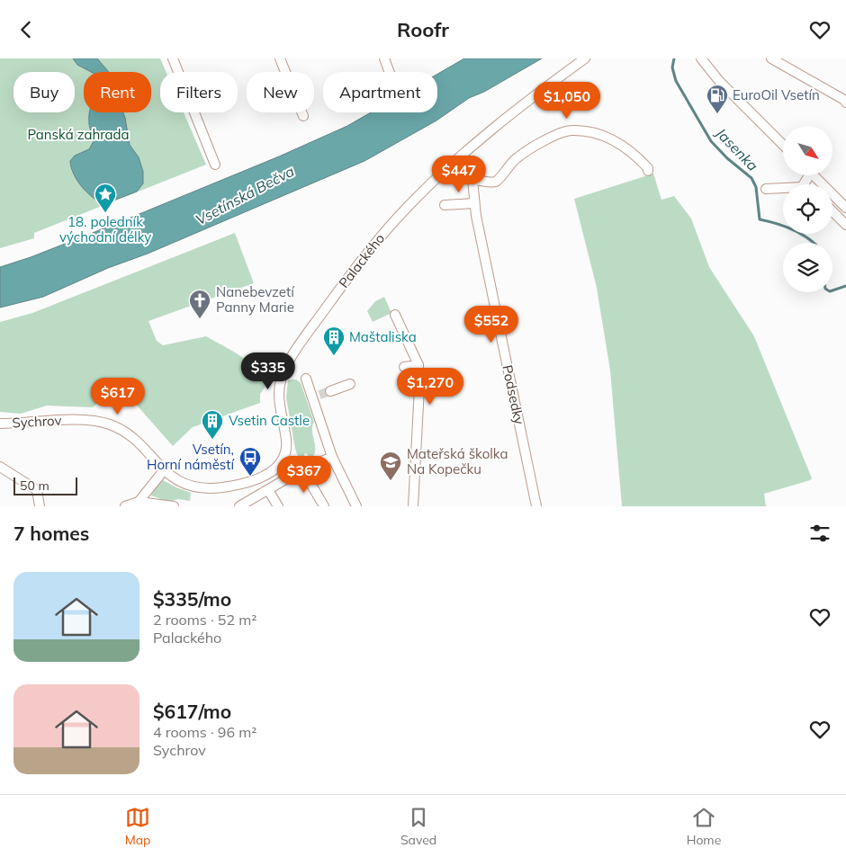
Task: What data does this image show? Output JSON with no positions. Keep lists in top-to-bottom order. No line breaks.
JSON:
{"streets":{"street":["Palackého","Podsedky","Sychrov"]},"crossings":[["Palackého","Podsedky"],["Palackého","Sychrov"]],"water":["Jasenka","Vsetínská Bečva"],"parks":["Panská zahrada"],"places":{"fuel station":["EuroOil Vsetín"],"place":["18. poledník východní délky"],"church":["Nanebevzetí Panny Marie"],"building":["Maštaliska","Vsetin Castle"],"bus stop":["Vsetín, Horní náměstí"],"school or university":["Mateřská školka Na Kopečku"]},"scale_bar":"50 m","north":"bottom right","page":{"header":"Roofr","chip":["Buy","Rent","Filters","New","Apartment"],"price":["$1,050","$447","$552","$335","$1,270","$617","$367"],"scale":"50 m","heading":"7 homes","list":[{"name":"$335/mo","note":"2 rooms · 52 m² · Palackého"},{"name":"$617/mo","note":"4 rooms · 96 m² · Sychrov"}],"tabs":["Map","Saved","Home"]}}
